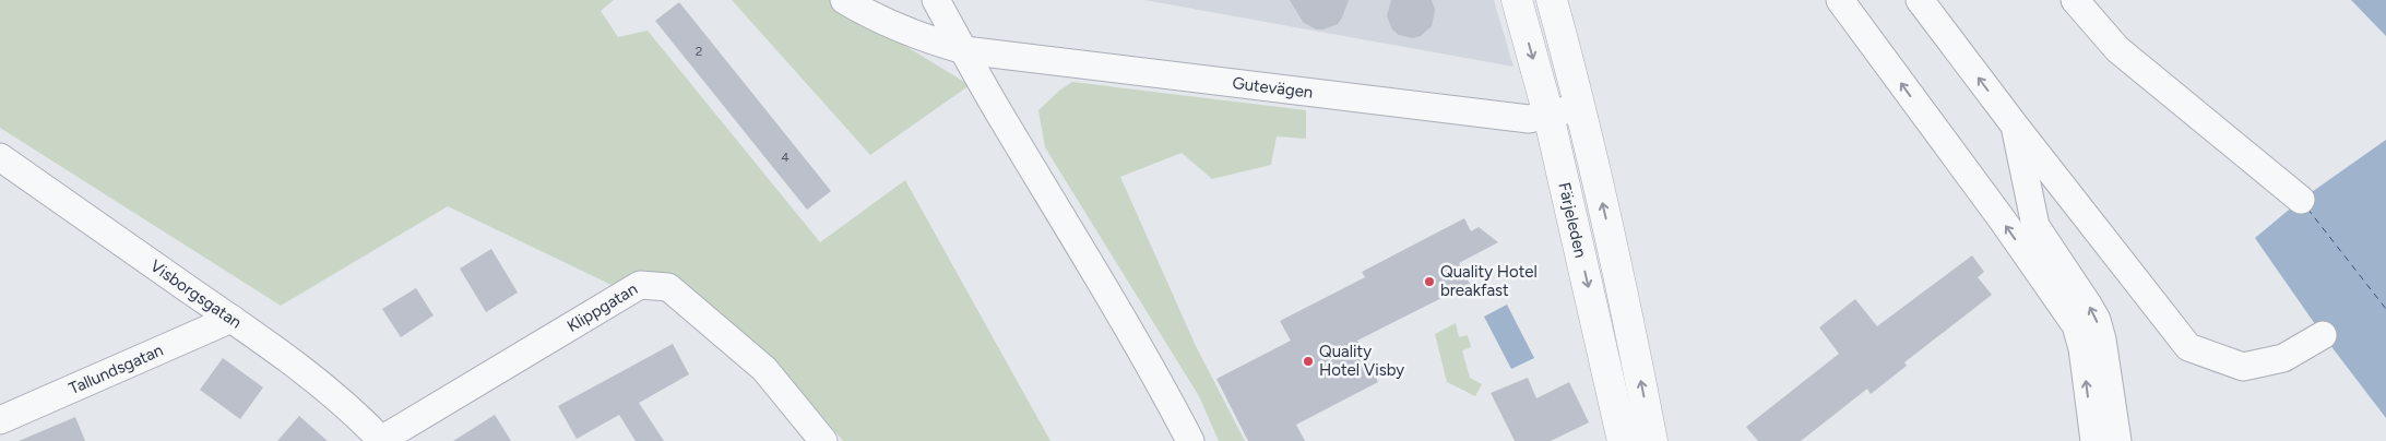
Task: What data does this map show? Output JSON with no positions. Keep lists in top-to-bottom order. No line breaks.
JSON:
{"streets":{"street":["Gutevägen","Färjeleden","Visborgsgatan","Klippgatan","Tallundsgatan"]},"crossings":[["Gutevägen","Färjeleden"],["Visborgsgatan","Klippgatan"],["Visborgsgatan","Tallundsgatan"]],"places":["Quality Hotel breakfast","Quality Hotel Visby"],"house_numbers":["2","4"]}
